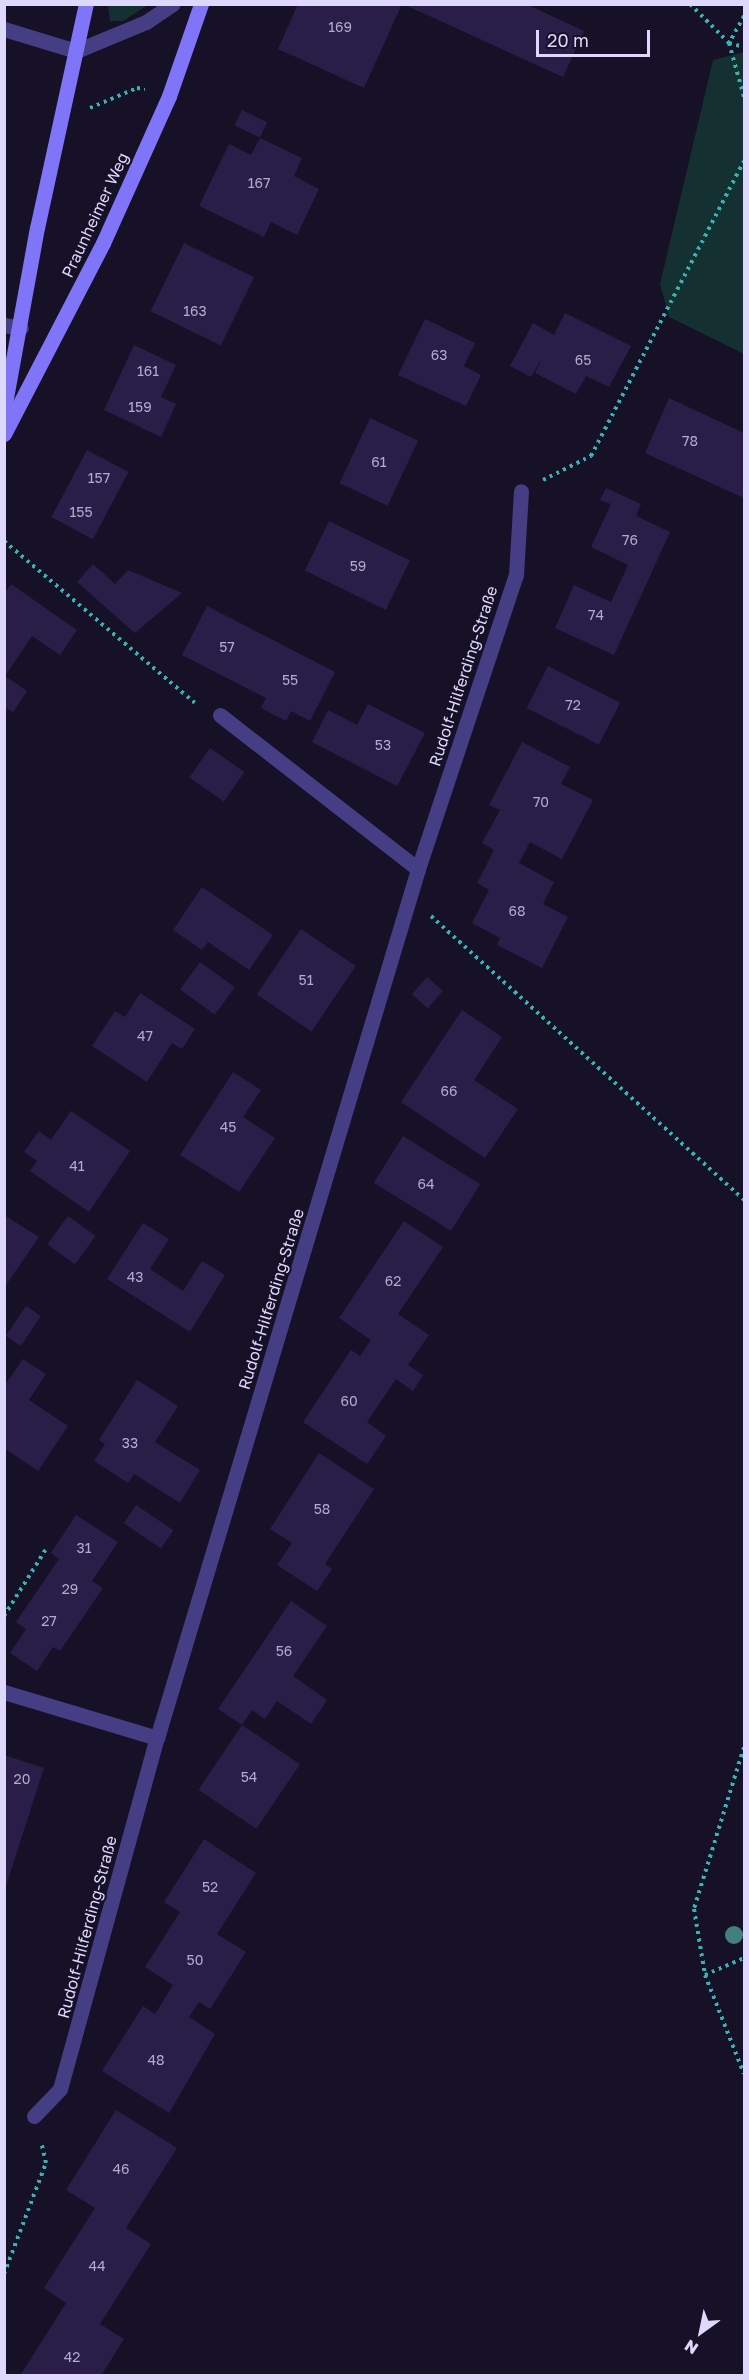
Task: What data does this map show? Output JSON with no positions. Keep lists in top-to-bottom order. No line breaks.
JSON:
{"streets":{"main road":["Praunheimer Weg"],"street":["Rudolf-Hilferding-Straße"]},"house_numbers":["169","167","163","63","65","161","159","78","61","157","155","76","59","74","57","55","72","53","70","68","51","47","66","45","41","64","43","62","60","33","58","31","29","27","56","54","20","52","50","48","46","44","42"],"scale_bar":"20 m","north":"bottom left"}
